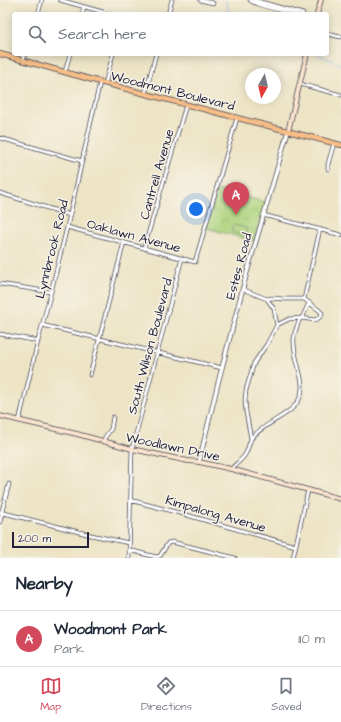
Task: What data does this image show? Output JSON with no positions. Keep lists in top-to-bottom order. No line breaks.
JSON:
{"streets":{"main road":["Woodmont Boulevard","Estes Road","Woodlawn Drive"],"street":["Cantrell Avenue","Oaklawn Avenue","Lynnbrook Road","South Wilson Boulevard","Kimpalong Avenue"]},"crossings":[["Woodmont Boulevard","Cantrell Avenue"],["Woodmont Boulevard","Oaklawn Avenue"],["Woodmont Boulevard","Lynnbrook Road"],["Woodmont Boulevard","Estes Road"],["Cantrell Avenue","Oaklawn Avenue"],["Oaklawn Avenue","Lynnbrook Road"],["Oaklawn Avenue","South Wilson Boulevard"],["Lynnbrook Road","Woodlawn Drive"],["Estes Road","Woodlawn Drive"],["South Wilson Boulevard","Woodlawn Drive"],["South Wilson Boulevard","Kimpalong Avenue"]],"scale_bar":"200 m","north":"bottom","page":{"search":"Search here","pins":"A","scale":"200 m","heading":"Nearby","list":[{"mark":"A","name":"Woodmont Park","note":"Park","value":"110 m"}],"nav":["Map","Directions","Saved"]}}
